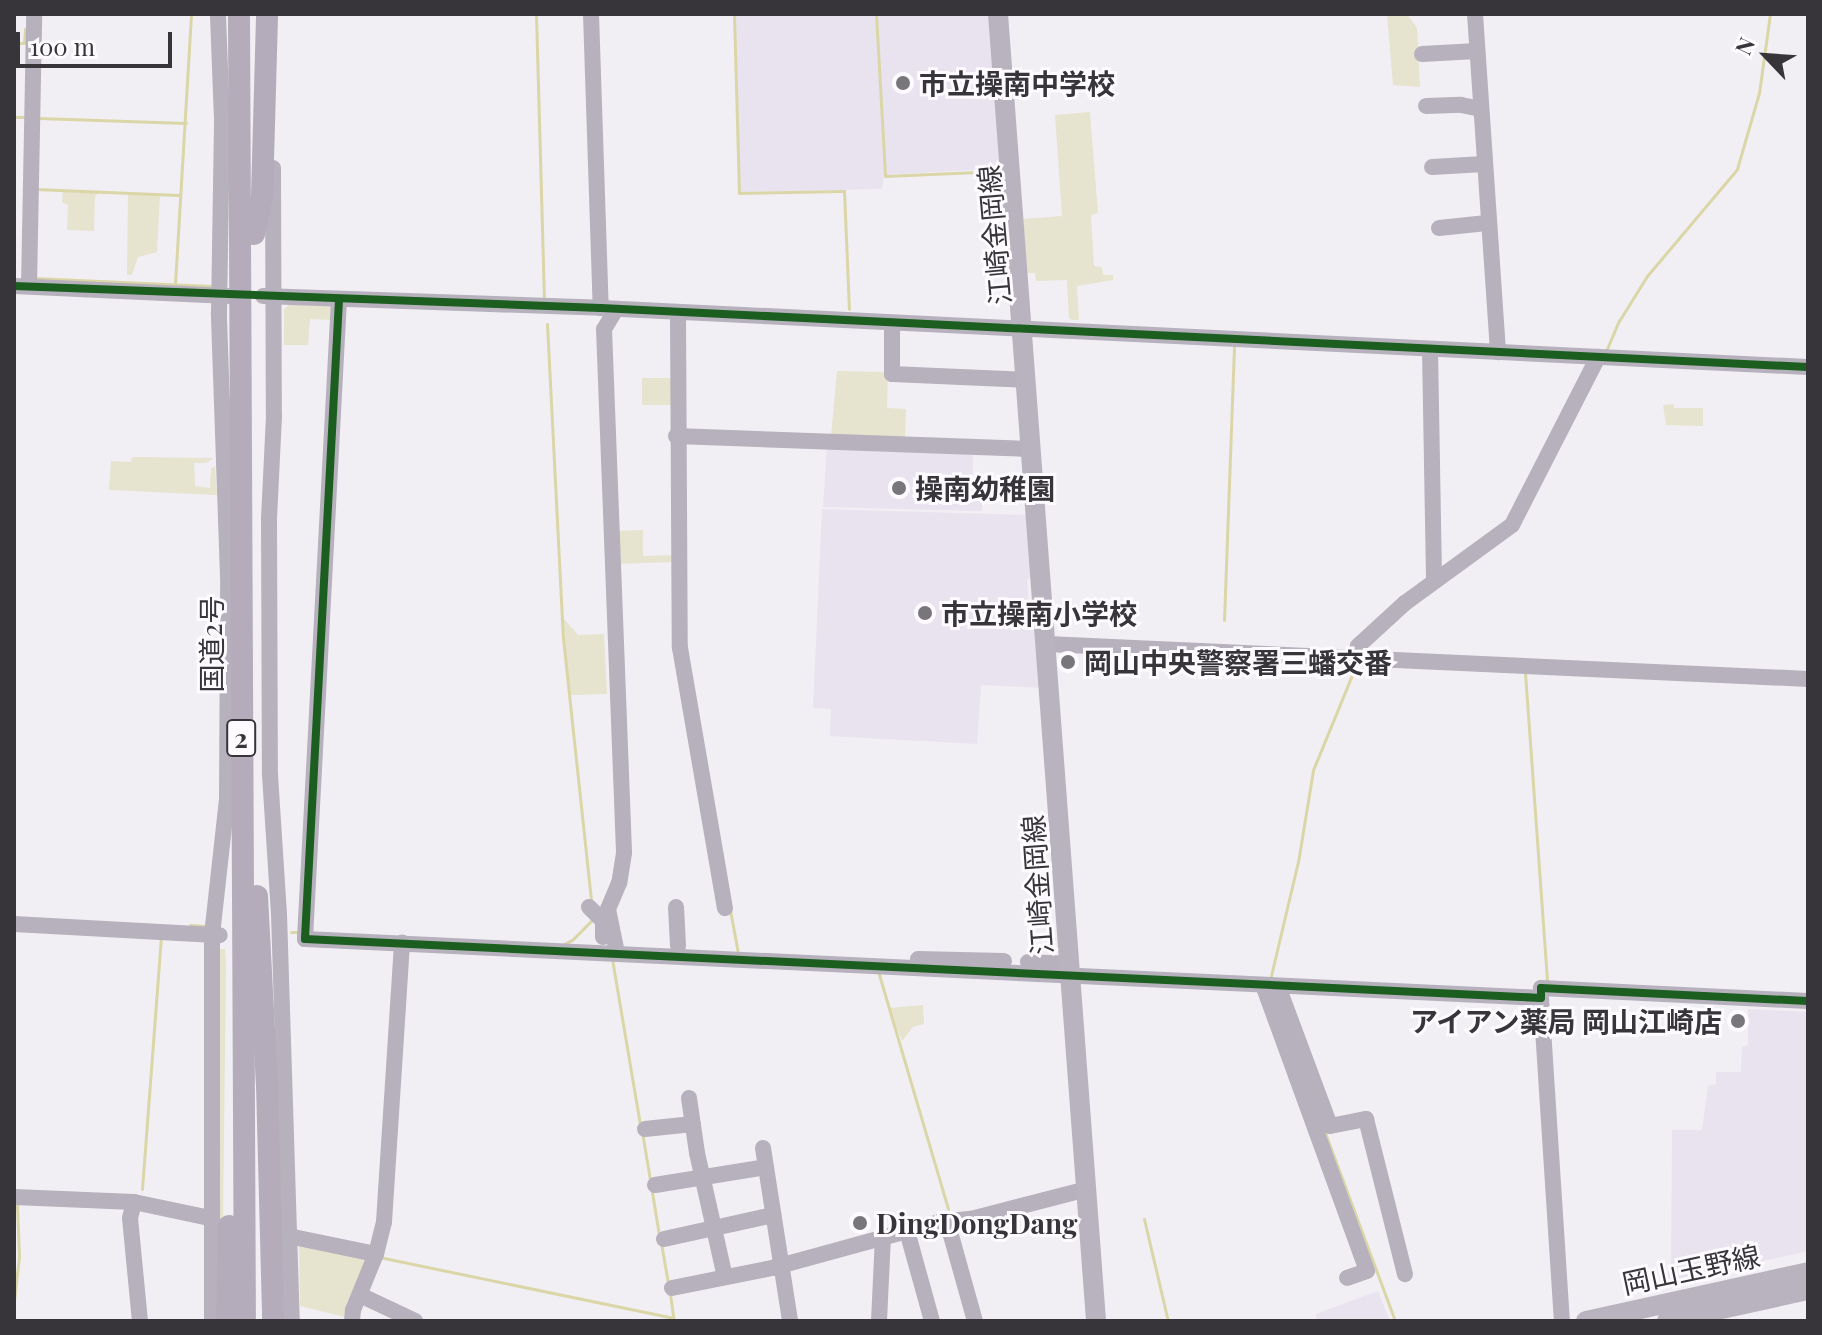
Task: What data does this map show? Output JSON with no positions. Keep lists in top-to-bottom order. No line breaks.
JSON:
{"streets":{"highway":["国道2号","2"],"main road":["江崎金岡線","岡山玉野線"]},"places":["市立操南中学校","操南幼稚園","市立操南小学校","岡山中央警察署三蟠交番","アイアン薬局 岡山江崎店","DingDongDang"],"scale_bar":"100 m","north":"top left"}
